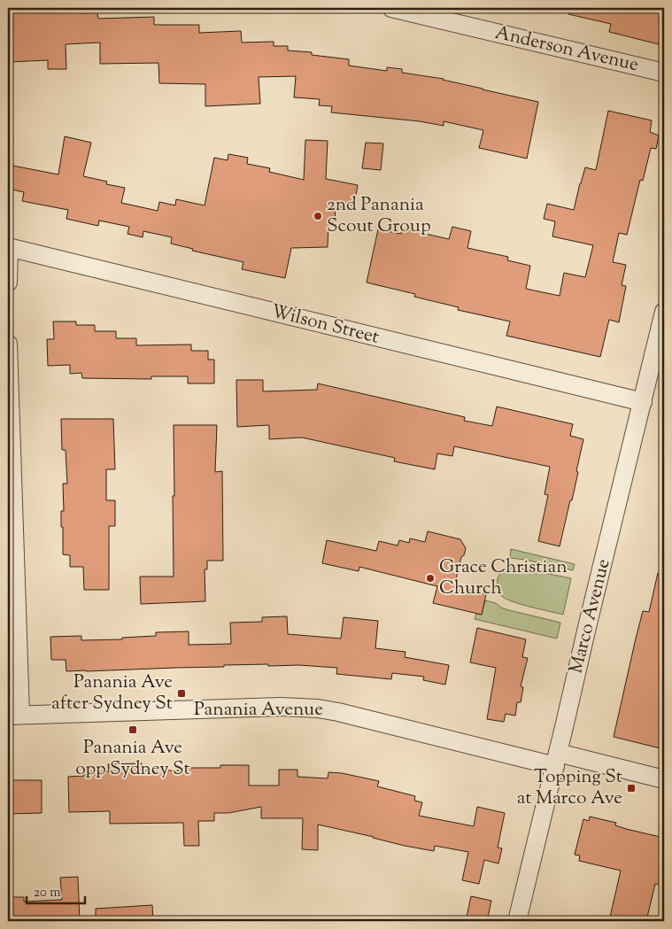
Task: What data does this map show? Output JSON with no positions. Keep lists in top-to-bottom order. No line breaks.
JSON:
{"streets":{"street":["Anderson Avenue","Wilson Street","Marco Avenue","Panania Avenue"]},"crossings":[["Wilson Street","Marco Avenue"],["Marco Avenue","Panania Avenue"]],"places":{"other":["2nd Panania Scout Group","Grace Christian Church"],"transit":["Panania Ave after Sydney St","Panania Ave opp Sydney St","Topping St at Marco Ave"]},"scale_bar":"20 m"}
